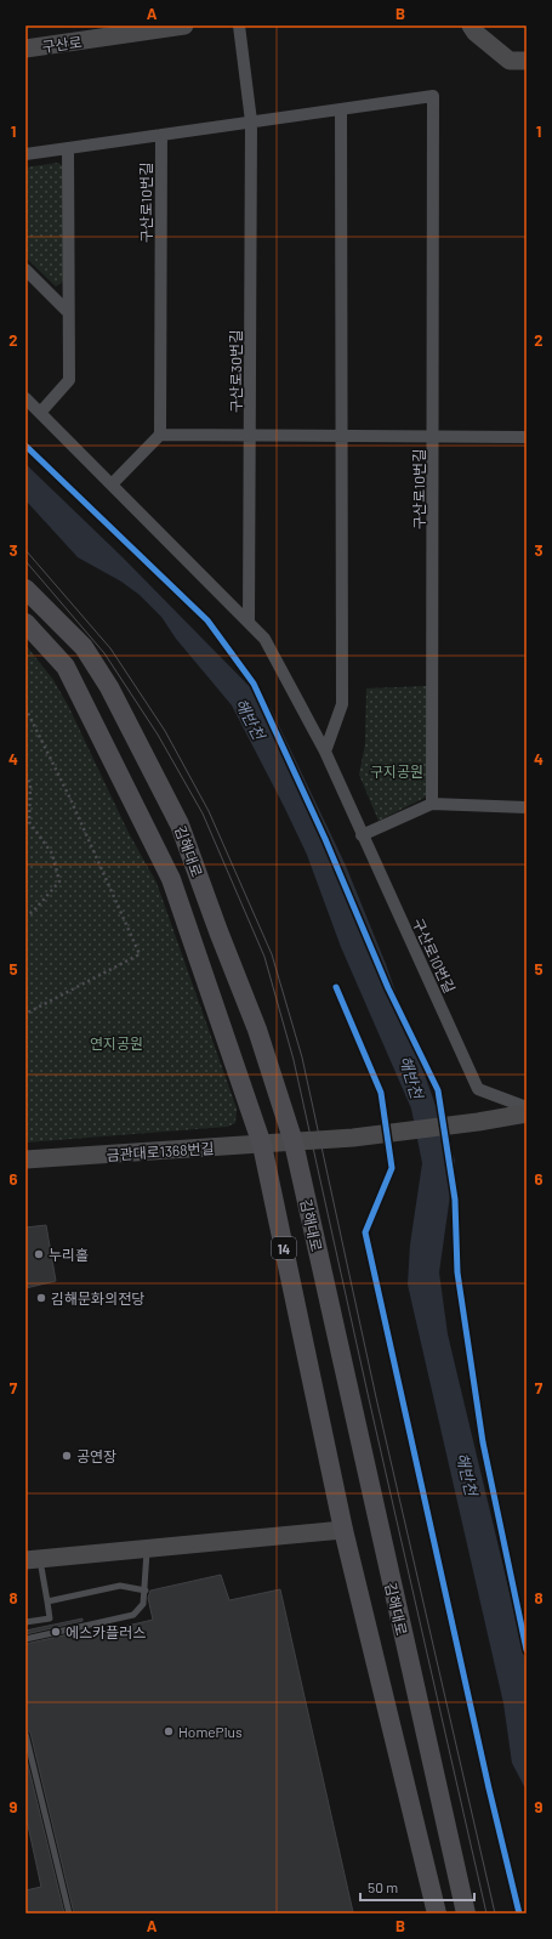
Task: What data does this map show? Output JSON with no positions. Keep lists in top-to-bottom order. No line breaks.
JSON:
{"streets":{"main road":["구산로","김해대로","금관대로1368번길","14"],"street":["구산로10번길","구산로30번길"]},"crossings":[["구산로10번길","구산로30번길"],["김해대로","금관대로1368번길"]],"water":["해반천"],"parks":["구지공원","연지공원"],"places":["누리홀","김해문화의전당","공연장","에스카플러스","HomePlus"],"scale_bar":"50 m","grid":{"columns":["A","B"],"rows":["1","2","3","4","5","6","7","8","9"]}}
